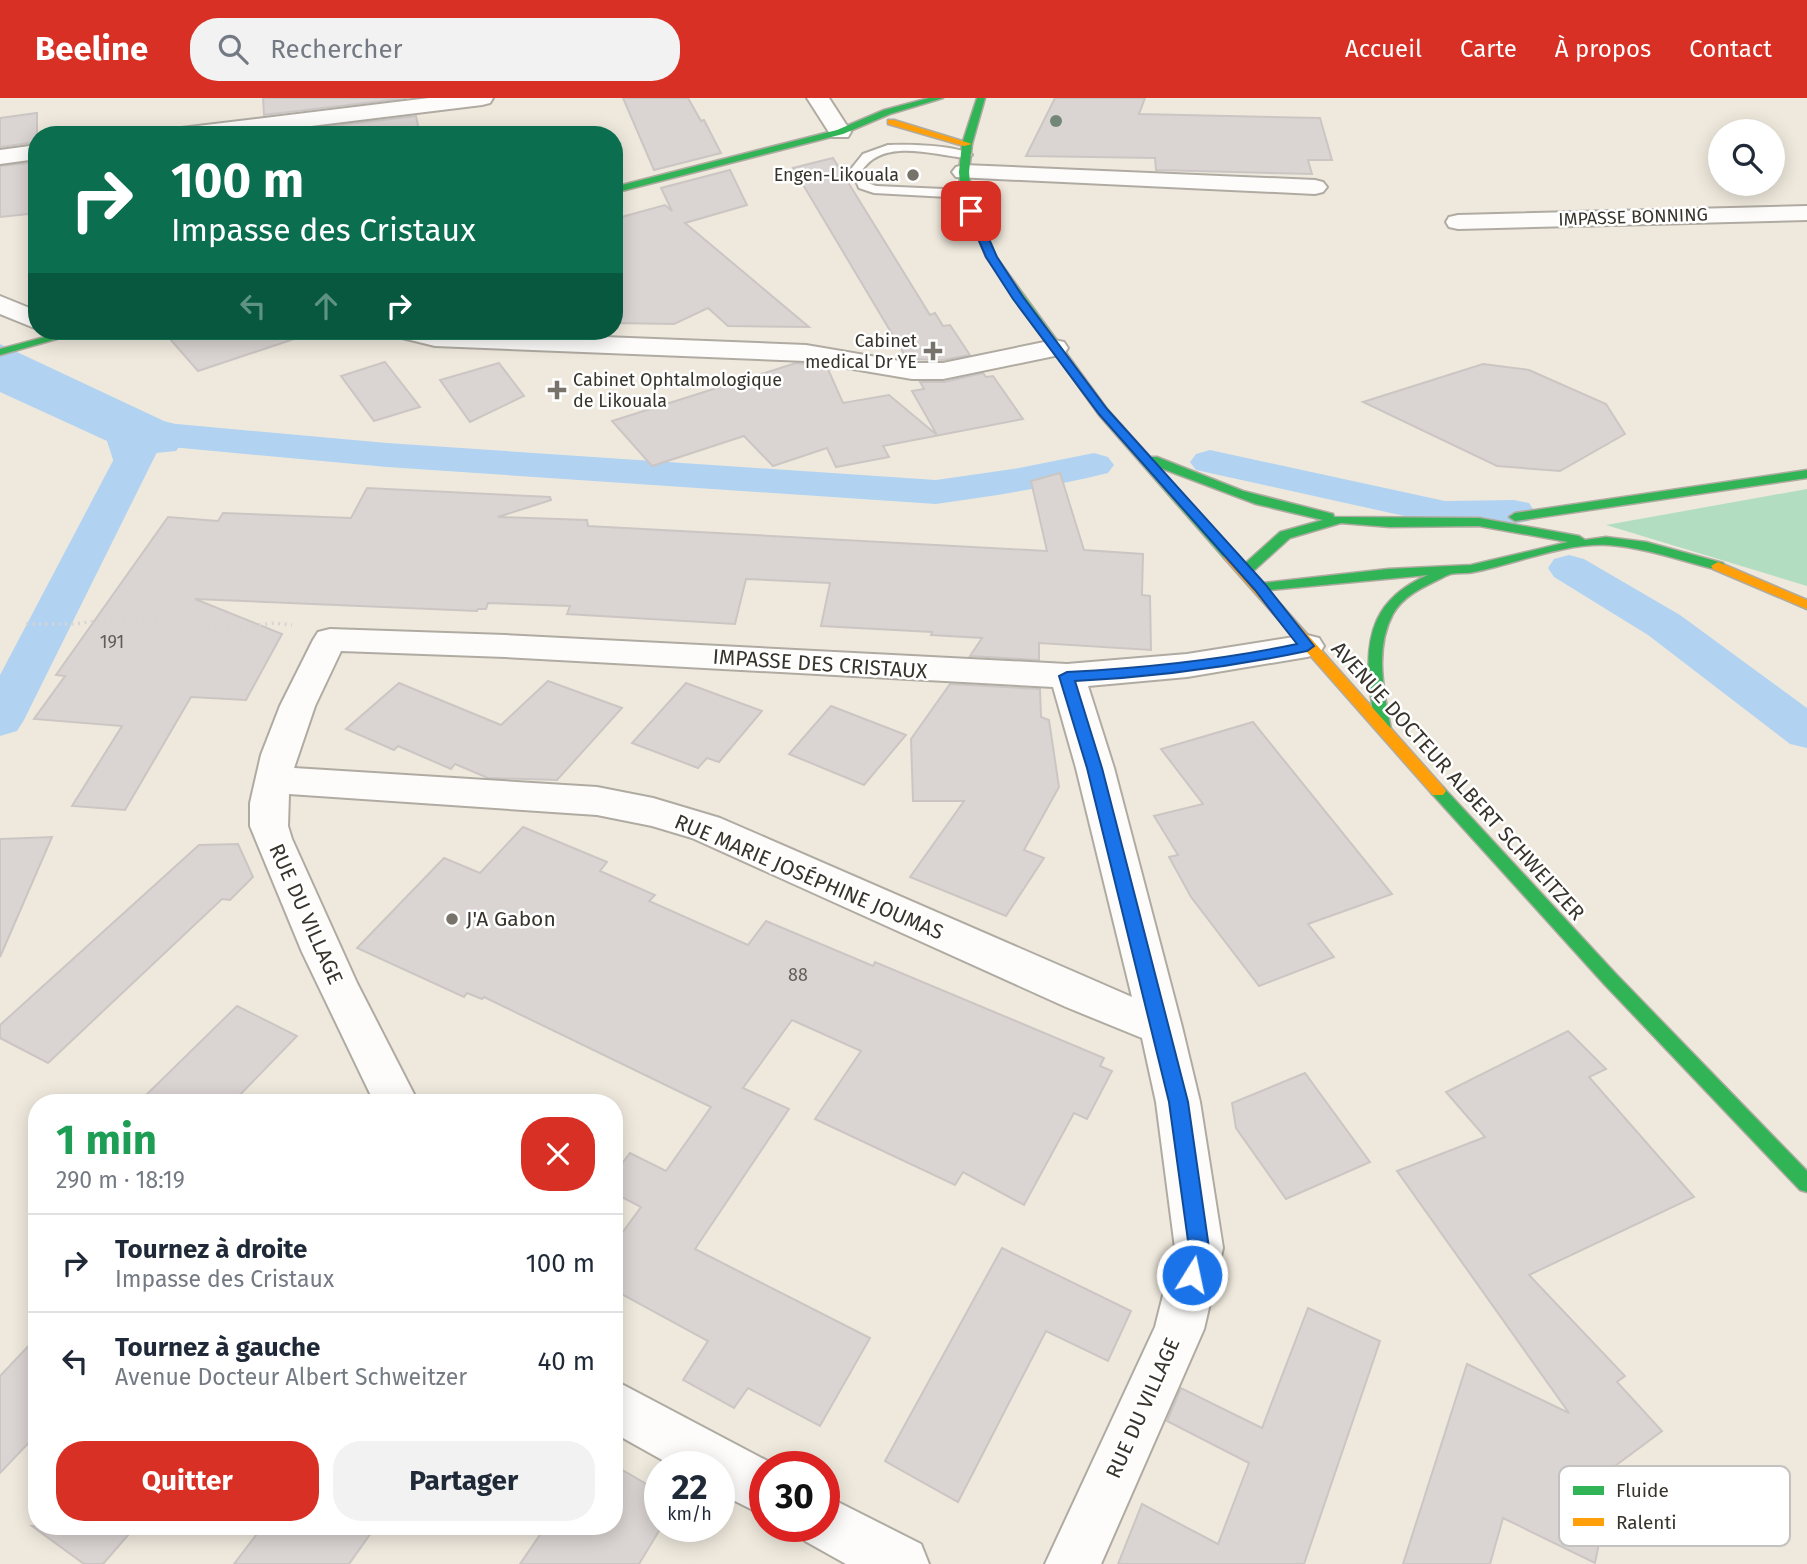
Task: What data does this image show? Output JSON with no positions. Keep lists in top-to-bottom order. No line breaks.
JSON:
{"streets":{"main road":["AVENUE DOCTEUR ALBERT SCHWEITZER"],"street":["IMPASSE BONNING","IMPASSE DES CRISTAUX","RUE MARIE JOSÉPHINE JOUMAS","RUE DU VILLAGE"]},"crossings":[["IMPASSE DES CRISTAUX","AVENUE DOCTEUR ALBERT SCHWEITZER"],["IMPASSE DES CRISTAUX","RUE DU VILLAGE"],["RUE MARIE JOSÉPHINE JOUMAS","RUE DU VILLAGE"]],"places":{"other":["Engen-Likouala","J'A Gabon"],"health":["Cabinet medical Dr YE","Cabinet Ophtalmologique de Likouala"]},"house_numbers":["191","88"],"legend":["Fluide","Ralenti"],"page":{"header":"Beeline","search":"Rechercher","nav":["Accueil","Carte","À propos","Contact"],"turn":["100 m","Impasse des Cristaux"],"heading":["1 min","290 m · 18:19"],"list":[{"name":"Tournez à droite","note":"Impasse des Cristaux","value":"100 m"},{"name":"Tournez à gauche","note":"Avenue Docteur Albert Schweitzer","value":"40 m"}],"buttons":["Quitter","Partager"],"speed":"22 km/h","limit":"30"}}
